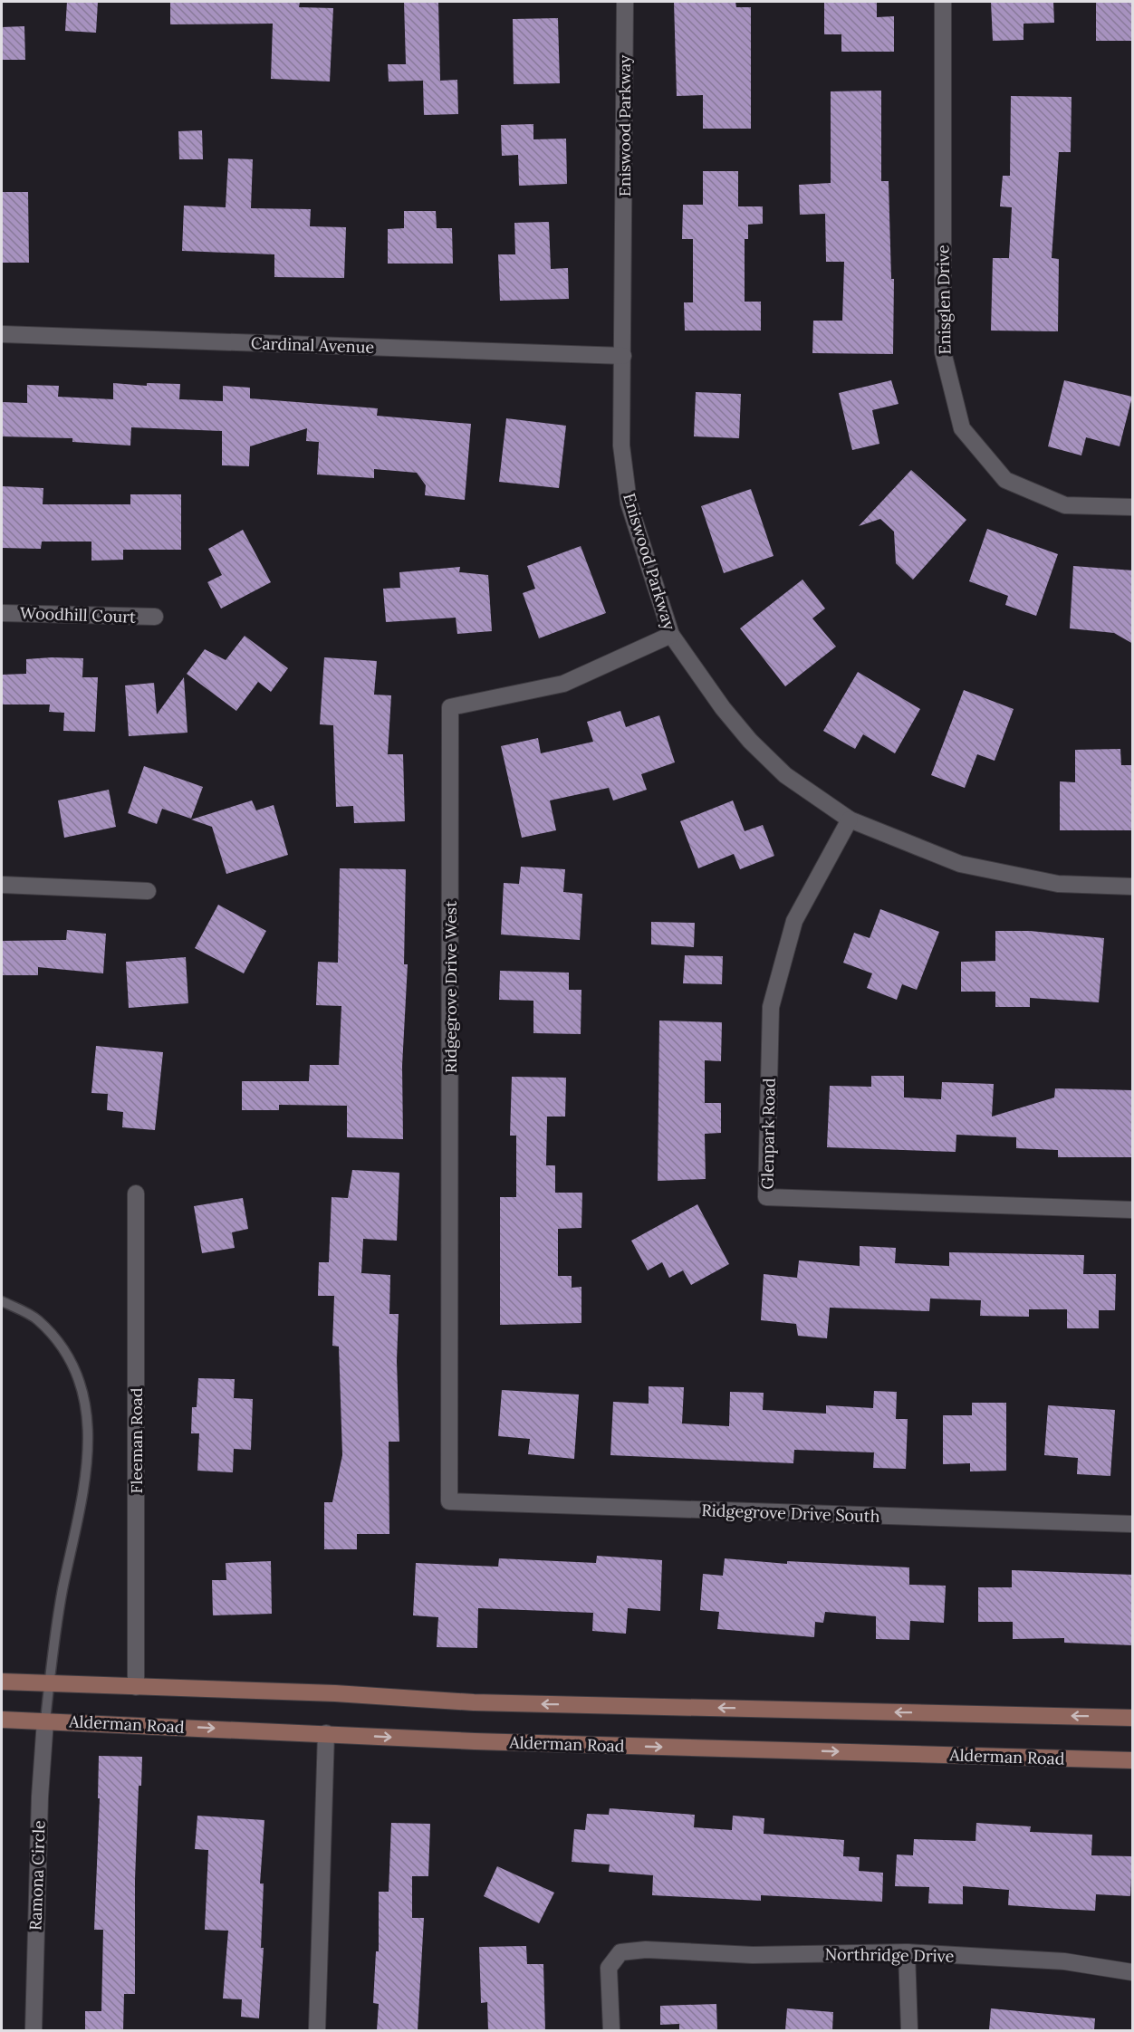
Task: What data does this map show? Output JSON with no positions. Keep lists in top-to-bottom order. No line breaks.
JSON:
{"streets":{"main road":["Alderman Road"],"street":["Eniswood Parkway","Enisglen Drive","Cardinal Avenue","Woodhill Court","Ridgegrove Drive West","Glenpark Road","Fleeman Road","Ridgegrove Drive South","Ramona Circle","Northridge Drive"]},"crossings":[["Eniswood Parkway","Cardinal Avenue"],["Eniswood Parkway","Ridgegrove Drive West"],["Eniswood Parkway","Glenpark Road"],["Ridgegrove Drive West","Ridgegrove Drive South"],["Alderman Road","Ramona Circle"]]}
